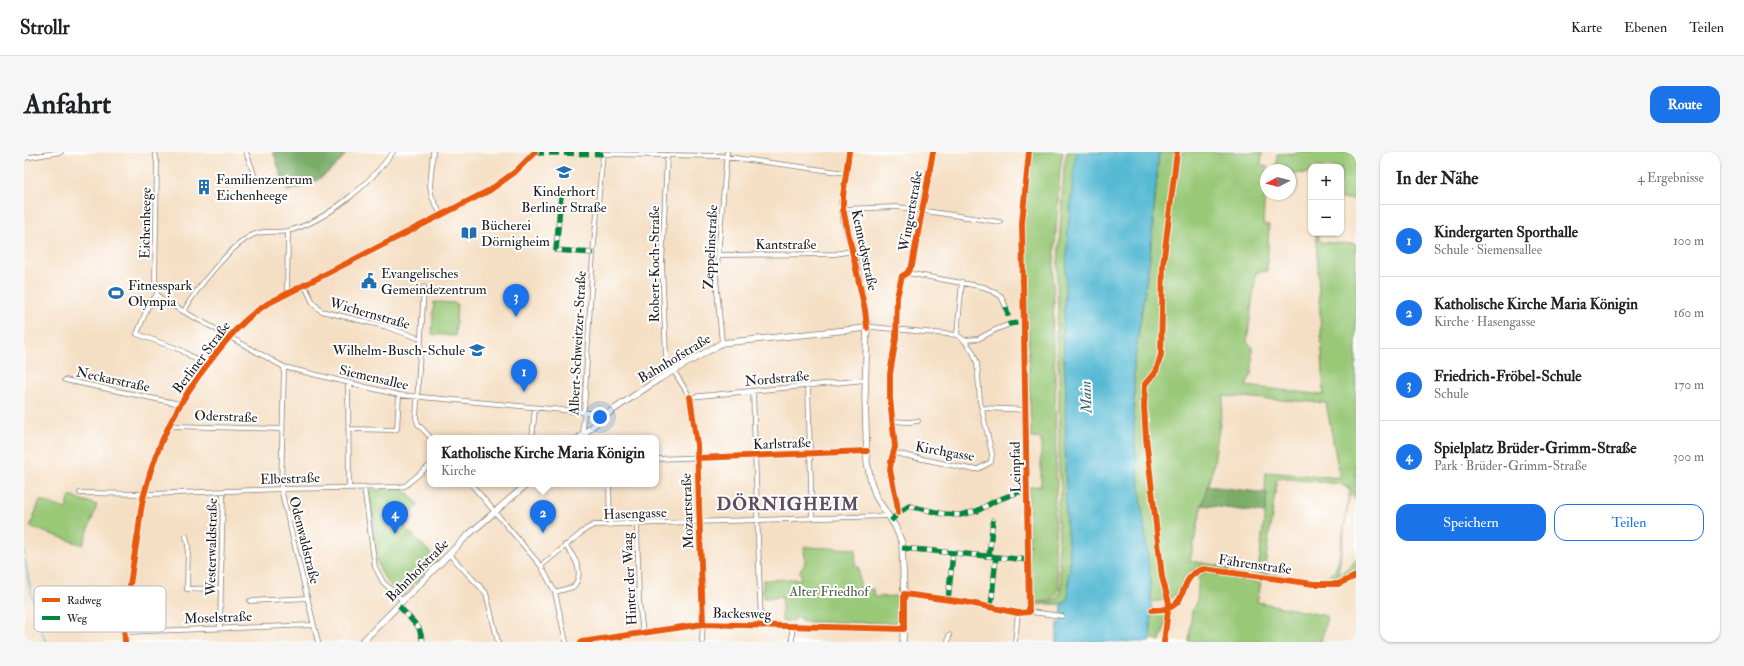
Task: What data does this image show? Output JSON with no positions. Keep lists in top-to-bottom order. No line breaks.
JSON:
{"streets":{"street":["Wingertstraße","Eichenheege","Kantstraße","Zeppelinstraße","Kennedystraße","Robert-Koch-Straße","Wichernstraße","Albert-Schweitzer-Straße","Berliner Straße","Bahnhofstraße","Siemensallee","Nordstraße","Neckarstraße","Oderstraße","Karlstraße","Kirchgasse","Leinpfad","Elbestraße","Mozartstraße","Hasengasse","Odenwaldstraße","Westerwaldstraße","Fährenstraße","Hinter der Waag","Backesweg","Moselstraße"]},"crossings":[["Wingertstraße","Kirchgasse"],["Eichenheege","Siemensallee"],["Kantstraße","Zeppelinstraße"],["Kantstraße","Kennedystraße"],["Zeppelinstraße","Bahnhofstraße"],["Kennedystraße","Bahnhofstraße"],["Kennedystraße","Nordstraße"],["Kennedystraße","Karlstraße"],["Kennedystraße","Hasengasse"],["Kennedystraße","Backesweg"],["Robert-Koch-Straße","Albert-Schweitzer-Straße"],["Robert-Koch-Straße","Bahnhofstraße"],["Robert-Koch-Straße","Mozartstraße"],["Wichernstraße","Berliner Straße"],["Wichernstraße","Siemensallee"],["Albert-Schweitzer-Straße","Bahnhofstraße"],["Albert-Schweitzer-Straße","Siemensallee"],["Berliner Straße","Siemensallee"],["Berliner Straße","Neckarstraße"],["Berliner Straße","Oderstraße"],["Berliner Straße","Elbestraße"],["Bahnhofstraße","Siemensallee"],["Bahnhofstraße","Mozartstraße"],["Siemensallee","Odenwaldstraße"],["Nordstraße","Mozartstraße"],["Oderstraße","Odenwaldstraße"],["Karlstraße","Mozartstraße"],["Elbestraße","Odenwaldstraße"],["Elbestraße","Westerwaldstraße"],["Mozartstraße","Hasengasse"],["Mozartstraße","Backesweg"],["Hasengasse","Hinter der Waag"],["Odenwaldstraße","Moselstraße"],["Westerwaldstraße","Moselstraße"],["Hinter der Waag","Backesweg"]],"districts":["DÖRNIGHEIM"],"water":["Main"],"parks":["Alter Friedhof"],"places":{"school or university":["Kinderhort Berliner Straße","Wilhelm-Busch-Schule"],"building":["Familienzentrum Eichenheege"],"library":["Bücherei Dörnigheim"],"public building":["Evangelisches Gemeindezentrum"],"sports":["Fitnesspark Olympia"]},"legend":["Radweg","Weg"],"north":"left","page":{"header":"Strollr","nav":["Karte","Ebenen","Teilen"],"buttons":["Route",["Speichern","Teilen"]],"title":"Anfahrt","heading":["In der Nähe","4 Ergebnisse"],"map_buttons":["+","−"],"list":[{"mark":"1","name":"Kindergarten Sporthalle","note":"Schule · Siemensallee","value":"100 m"},{"mark":"2","name":"Katholische Kirche Maria Königin","note":"Kirche · Hasengasse","value":"160 m"},{"mark":"3","name":"Friedrich-Fröbel-Schule","note":"Schule","value":"170 m"},{"mark":"4","name":"Spielplatz Brüder-Grimm-Straße","note":"Park · Brüder-Grimm-Straße","value":"300 m"}],"pins":["3","1","2","4"],"popup":["Katholische Kirche Maria Königin","Kirche"]}}
